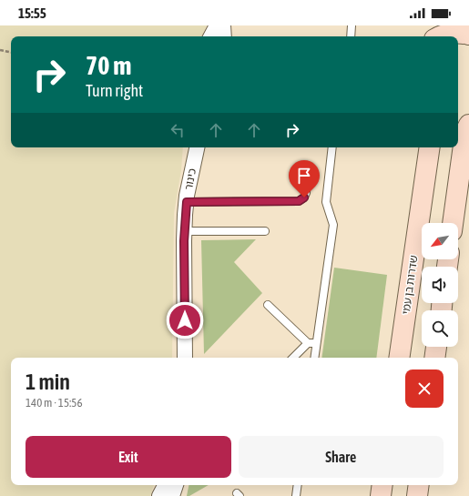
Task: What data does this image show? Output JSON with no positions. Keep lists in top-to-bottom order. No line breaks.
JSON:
{"streets":{"main road":["שדרות בן עמי"],"street":["כינור"]},"north":"bottom left","page":{"status":"15:55","turn":["70 m","Turn right"],"heading":["1 min","140 m · 15:56"],"buttons":["Exit","Share"]}}
